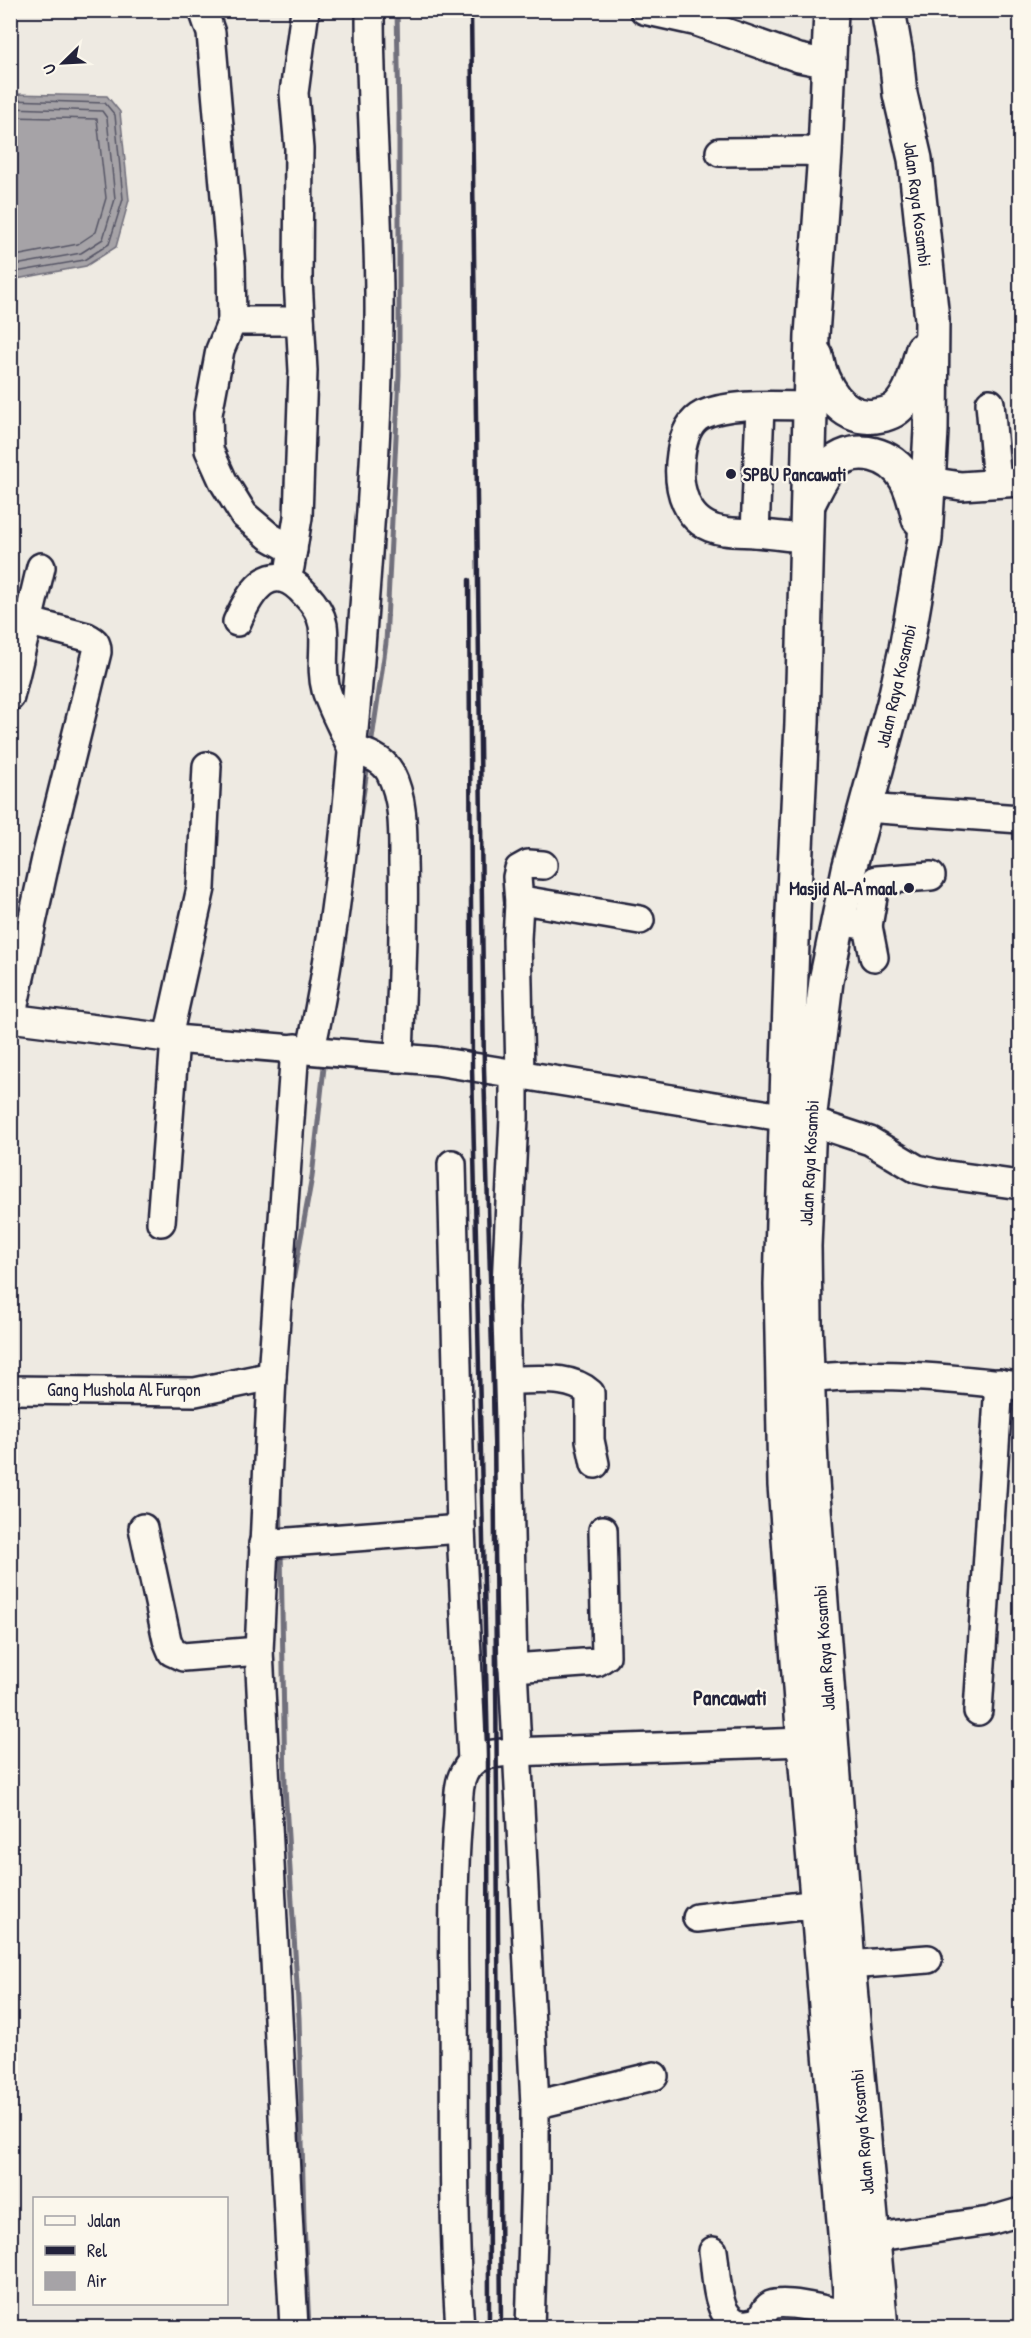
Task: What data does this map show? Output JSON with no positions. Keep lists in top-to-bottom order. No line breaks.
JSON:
{"streets":{"highway":["Jalan Raya Kosambi"],"street":["Gang Mushola Al Furqon"]},"districts":["Pancawati"],"places":["SPBU Pancawati","Masjid Al-A'maal"],"legend":["Jalan","Rel","Air"],"north":"bottom left"}
